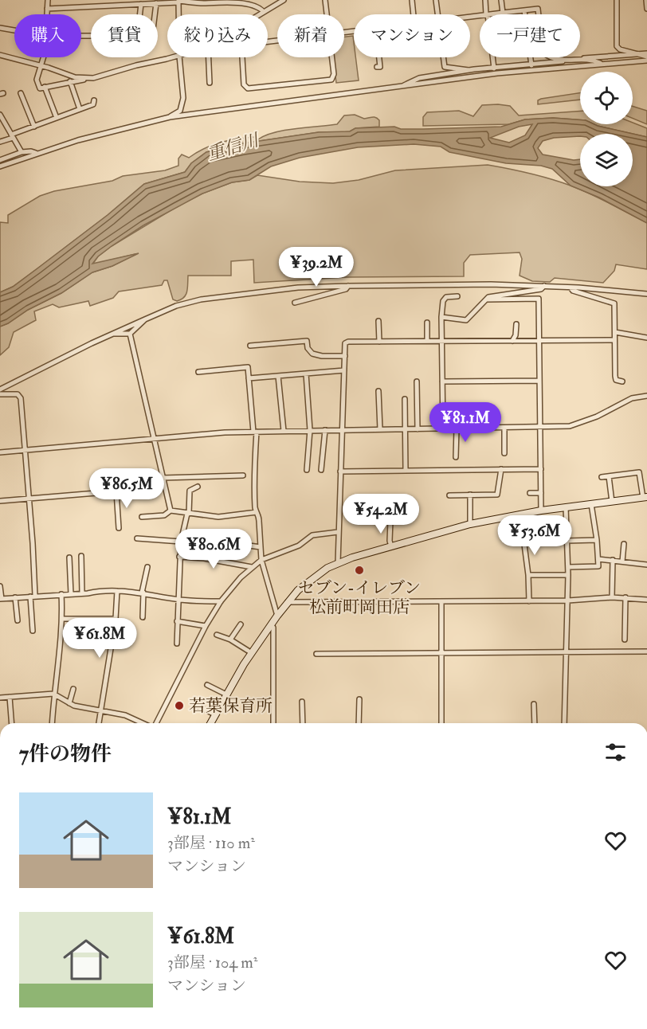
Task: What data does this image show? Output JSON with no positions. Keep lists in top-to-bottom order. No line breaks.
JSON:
{"water":["重信川"],"places":["セブン-イレブン 松前町岡田店","若葉保育所"],"page":{"chip":["購入","賃貸","絞り込み","新着","マンション","一戸建て"],"price":["¥39.2M","¥81.1M","¥86.5M","¥54.2M","¥53.6M","¥80.6M","¥61.8M"],"heading":"7件の物件","list":[{"name":"¥81.1M","note":"3部屋 · 110 m² · マンション"},{"name":"¥61.8M","note":"3部屋 · 104 m² · マンション"}]}}
